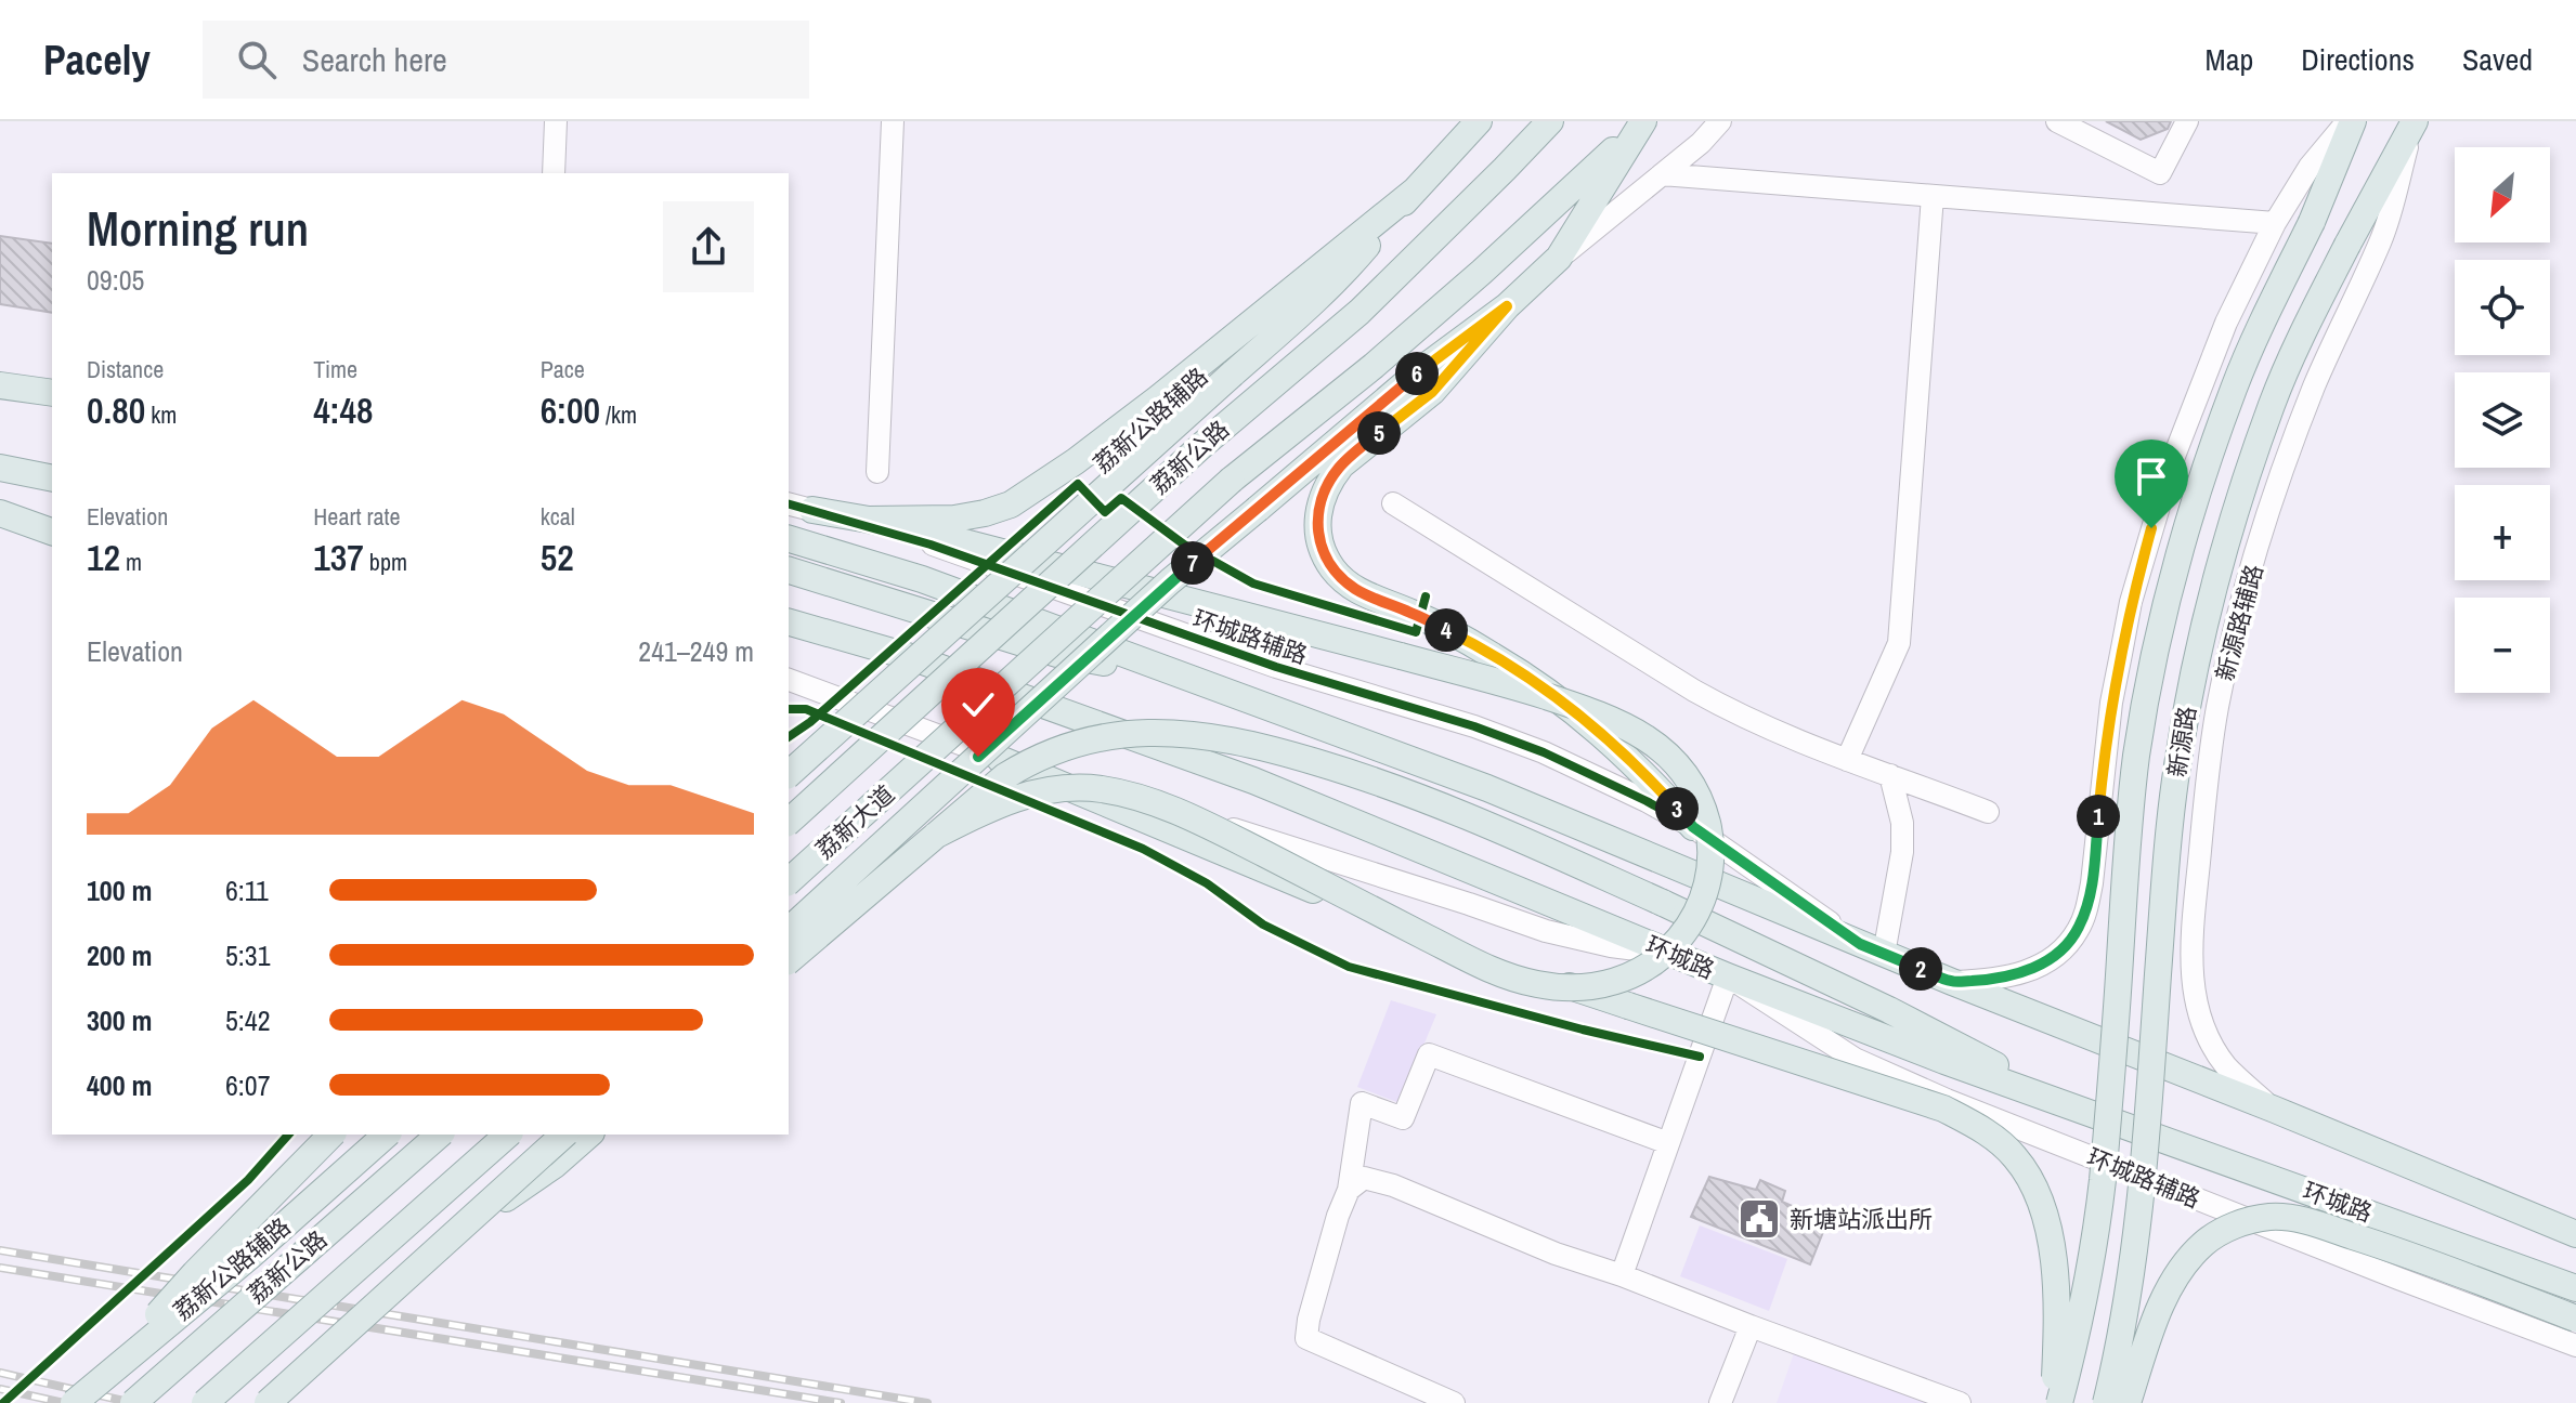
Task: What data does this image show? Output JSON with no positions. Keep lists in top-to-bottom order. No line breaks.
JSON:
{"streets":{"main road":["荔新公路辅路","荔新公路","新源路","荔新大道","环城路"],"street":["新源路辅路","环城路辅路"]},"crossings":[["荔新公路","荔新大道"],["新源路辅路","新源路"],["环城路辅路","环城路"]],"places":{"public building":["新塘站派出所"]},"north":"bottom left","page":{"header":"Pacely","search":"Search here","nav":["Map","Directions","Saved"],"map_buttons":["+","−"],"heading":["Morning run","09:05"],"stats":[["Distance","0.80 km"],["Time","4:48"],["Pace","6:00 /km"],["Elevation","12 m"],["Heart rate","137 bpm"],["kcal","52"]],"pins":["6","5","7","4","3","1","2"],"chart":["Elevation","241–249 m"],"list":[{"name":"100 m","note":"6:11"},{"name":"200 m","note":"5:31"},{"name":"300 m","note":"5:42"},{"name":"400 m","note":"6:07"}]}}
